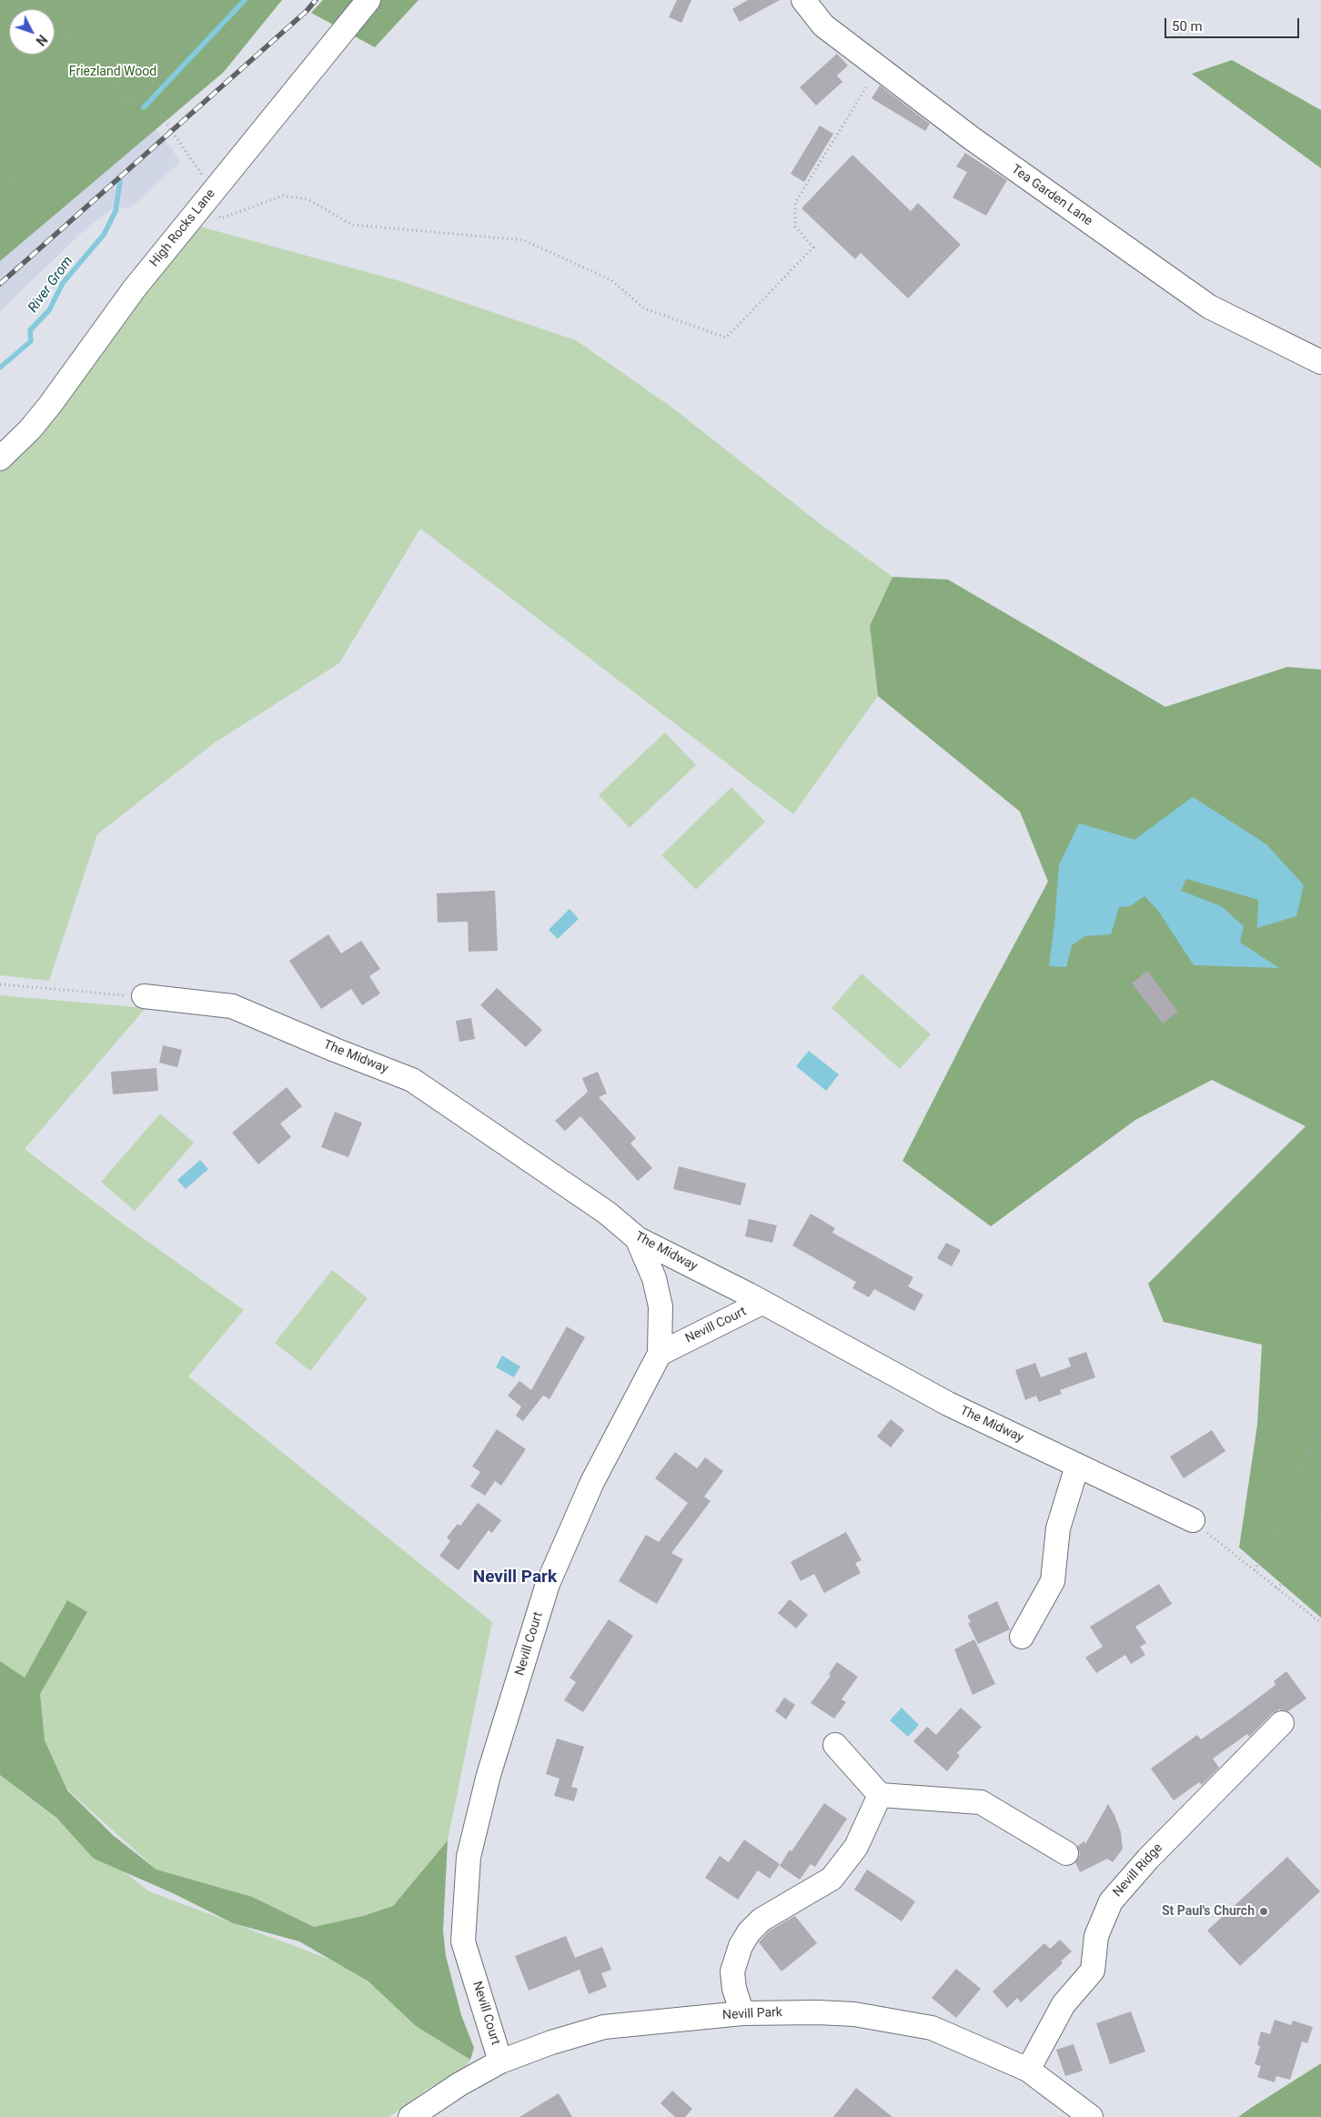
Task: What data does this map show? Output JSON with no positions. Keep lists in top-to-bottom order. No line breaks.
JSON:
{"streets":{"street":["Tea Garden Lane","High Rocks Lane","The Midway","Nevill Court","Nevill Ridge","Nevill Park"]},"crossings":[["The Midway","Nevill Court"],["Nevill Court","Nevill Park"],["Nevill Ridge","Nevill Park"]],"districts":["Nevill Park"],"water":["River Grom"],"parks":["Friezland Wood"],"places":["St Paul's Church"],"scale_bar":"50 m","north":"bottom right"}
